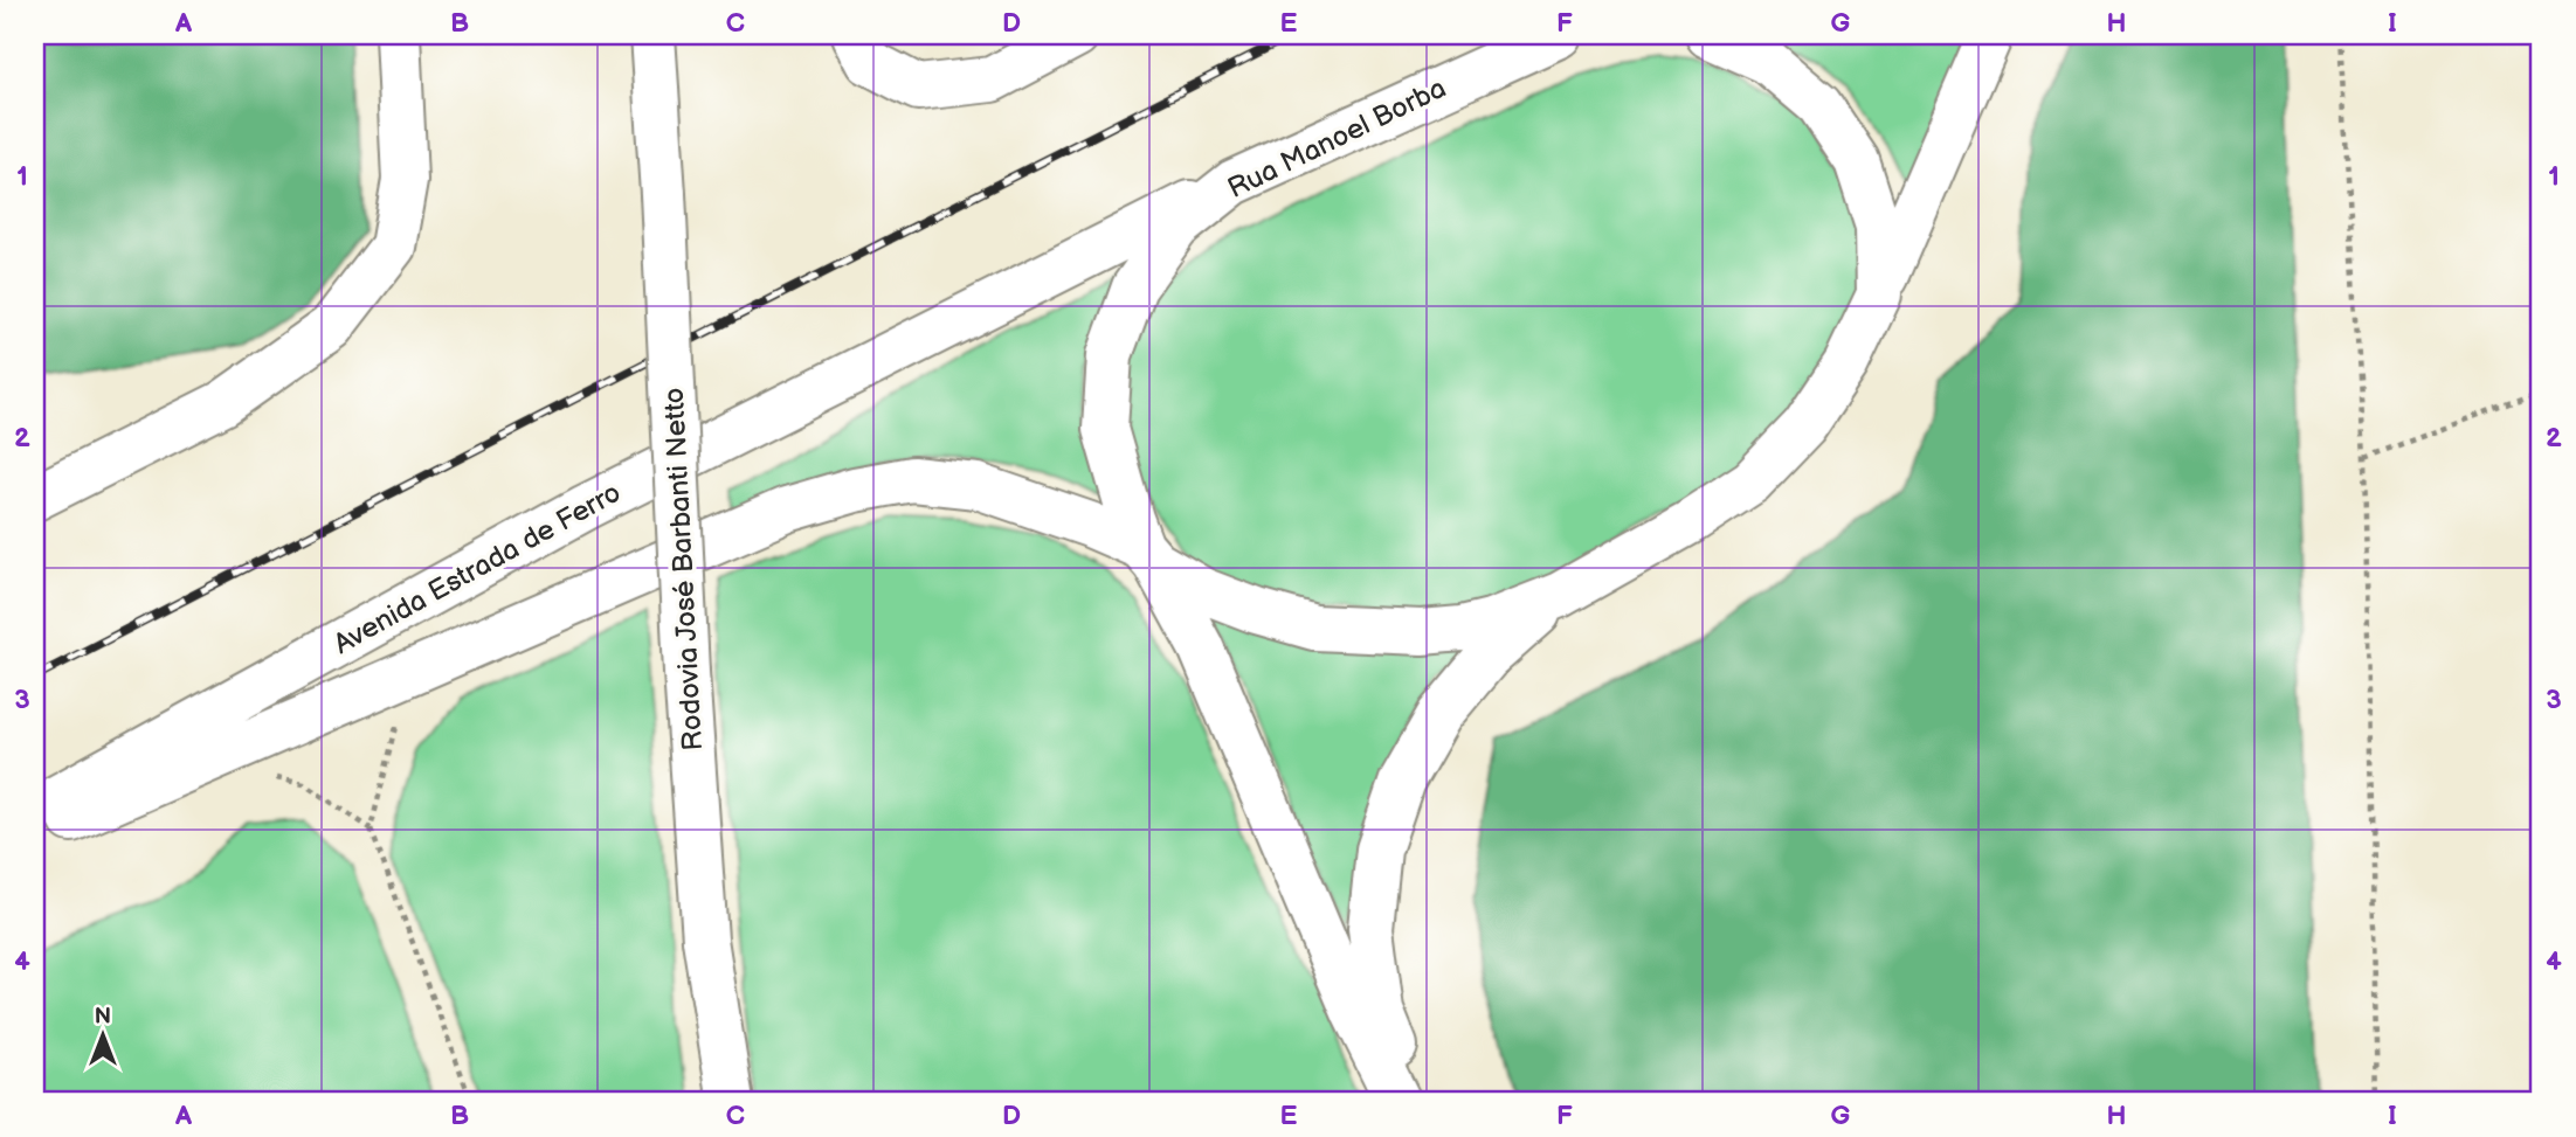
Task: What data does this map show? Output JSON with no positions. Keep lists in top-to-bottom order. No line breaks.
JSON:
{"streets":{"main road":["Rua Manoel Borba","Avenida Estrada de Ferro","Rodovia José Barbanti Netto"]},"crossings":[["Rua Manoel Borba","Avenida Estrada de Ferro"]],"north":"top","grid":{"columns":["A","B","C","D","E","F","G","H","I"],"rows":["1","2","3","4"]}}
